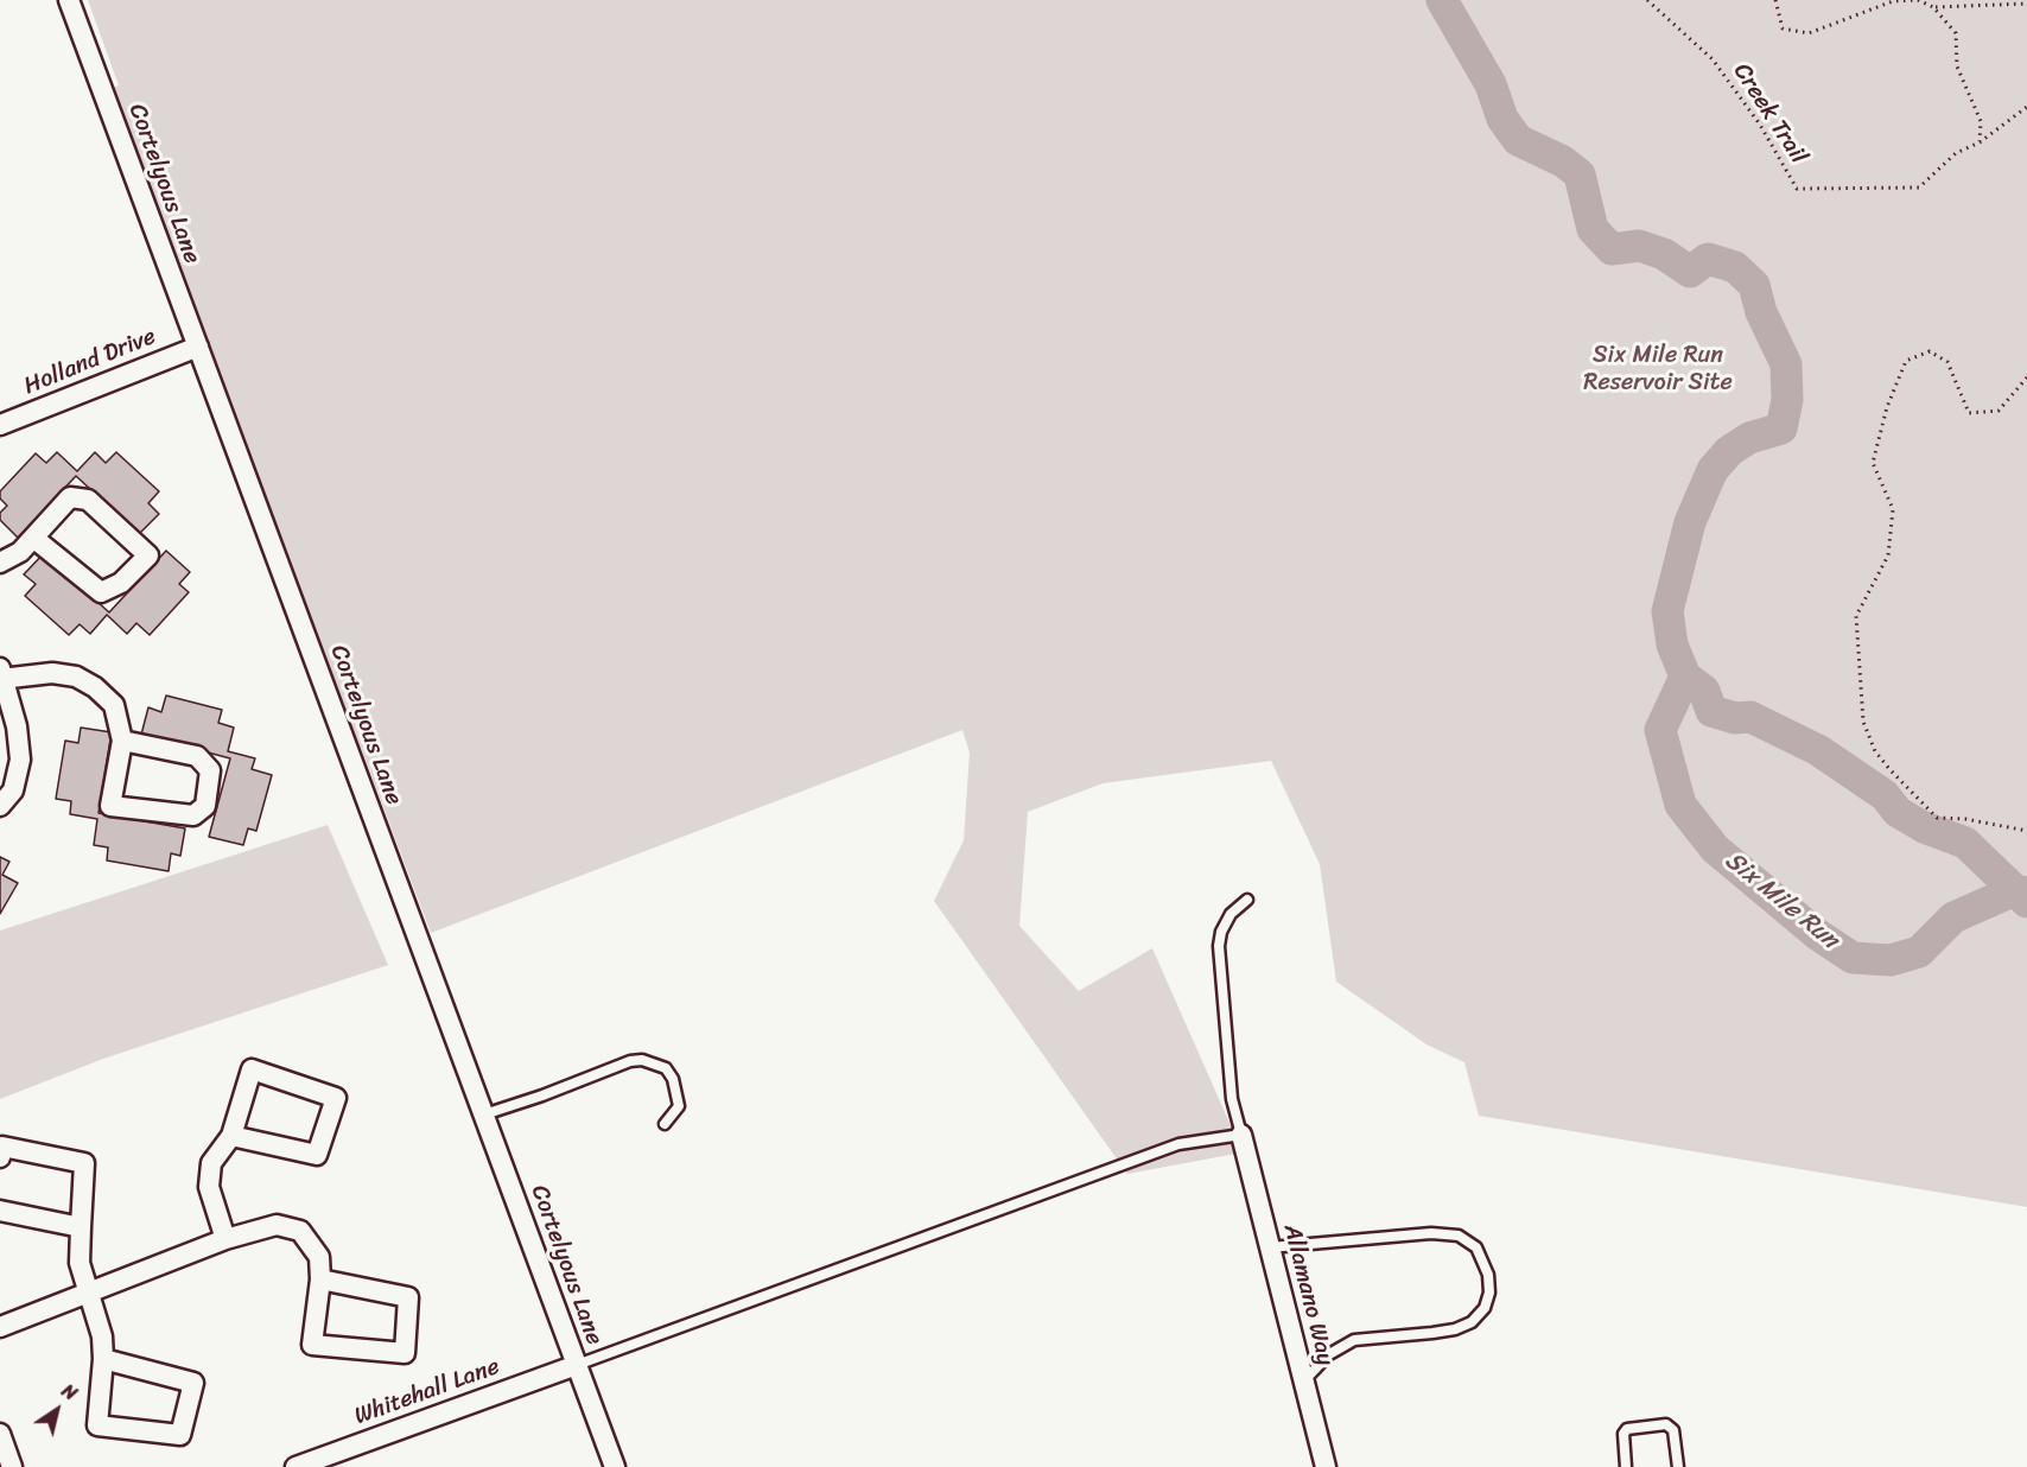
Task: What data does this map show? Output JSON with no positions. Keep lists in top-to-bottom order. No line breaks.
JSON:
{"streets":{"street":["Cortelyous Lane","Holland Drive","Allamano Way","Whitehall Lane"],"path":["Creek Trail"]},"crossings":[["Cortelyous Lane","Holland Drive"],["Cortelyous Lane","Whitehall Lane"]],"water":["Six Mile Run"],"parks":["Six Mile Run Reservoir Site"],"north":"top right"}
